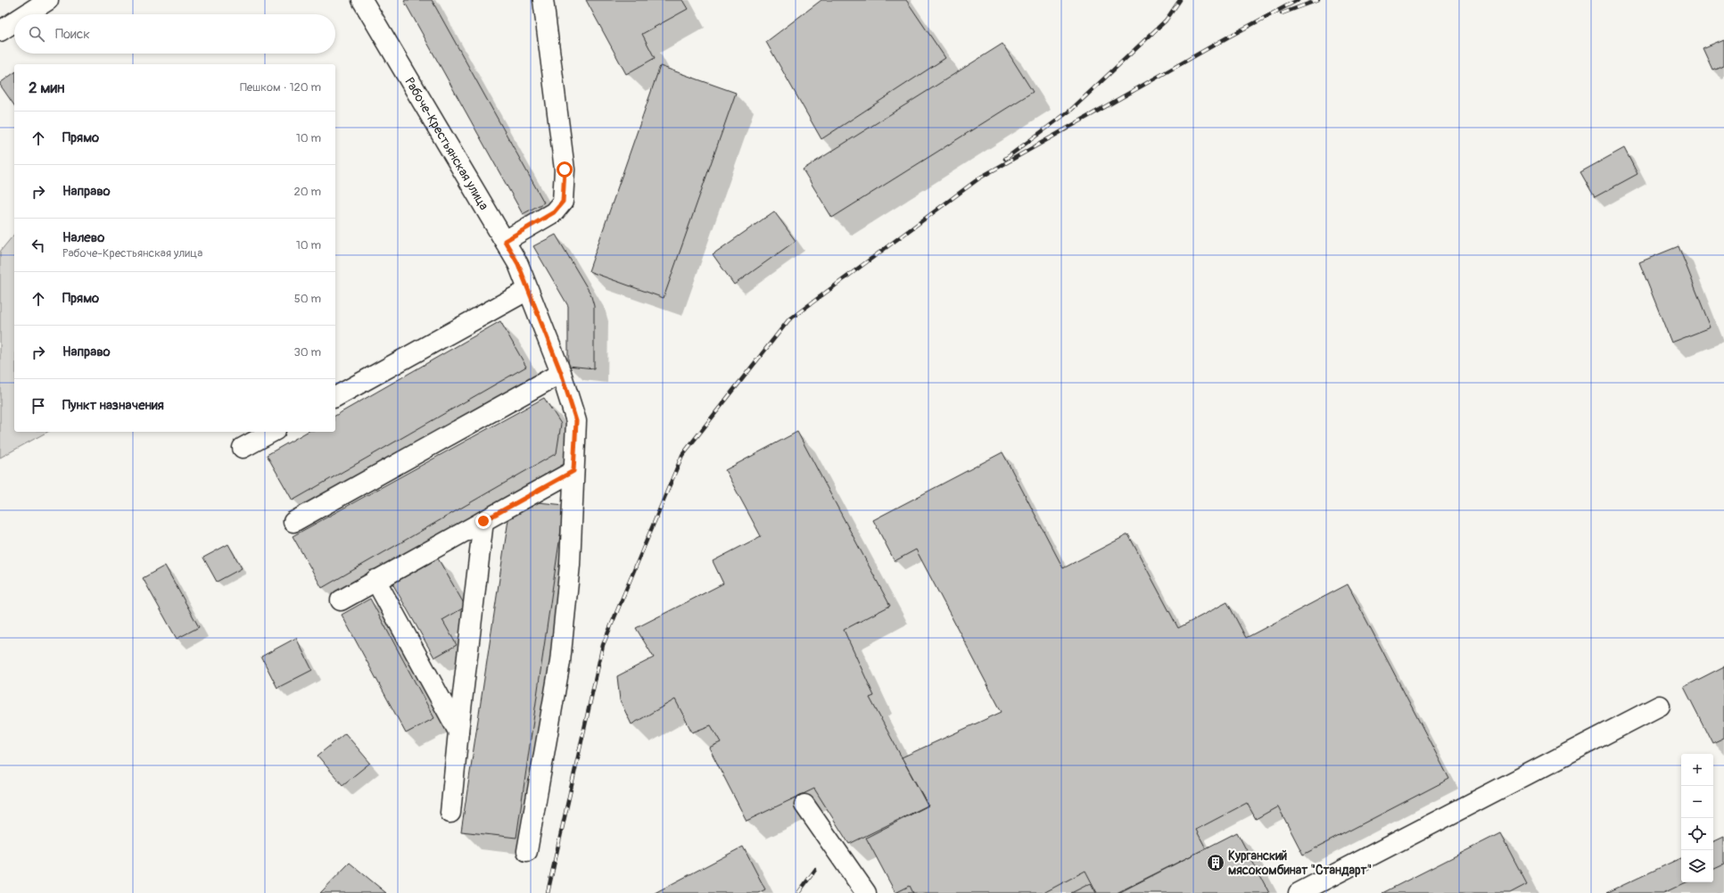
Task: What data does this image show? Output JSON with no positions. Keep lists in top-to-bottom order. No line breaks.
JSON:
{"streets":{"street":["Рабоче-Крестьянская улица"]},"places":{"building":["Курганский мясокомбинат \"Стандарт\""]},"page":{"search":"Поиск","heading":["2 мин","Пешком · 120 m"],"list":[["Прямо","10 m"],["Направо","20 m"],["Налево","Рабоче-Крестьянская улица","10 m"],["Прямо","50 m"],["Направо","30 m"],"Пункт назначения"],"map_buttons":["+","−"]}}
